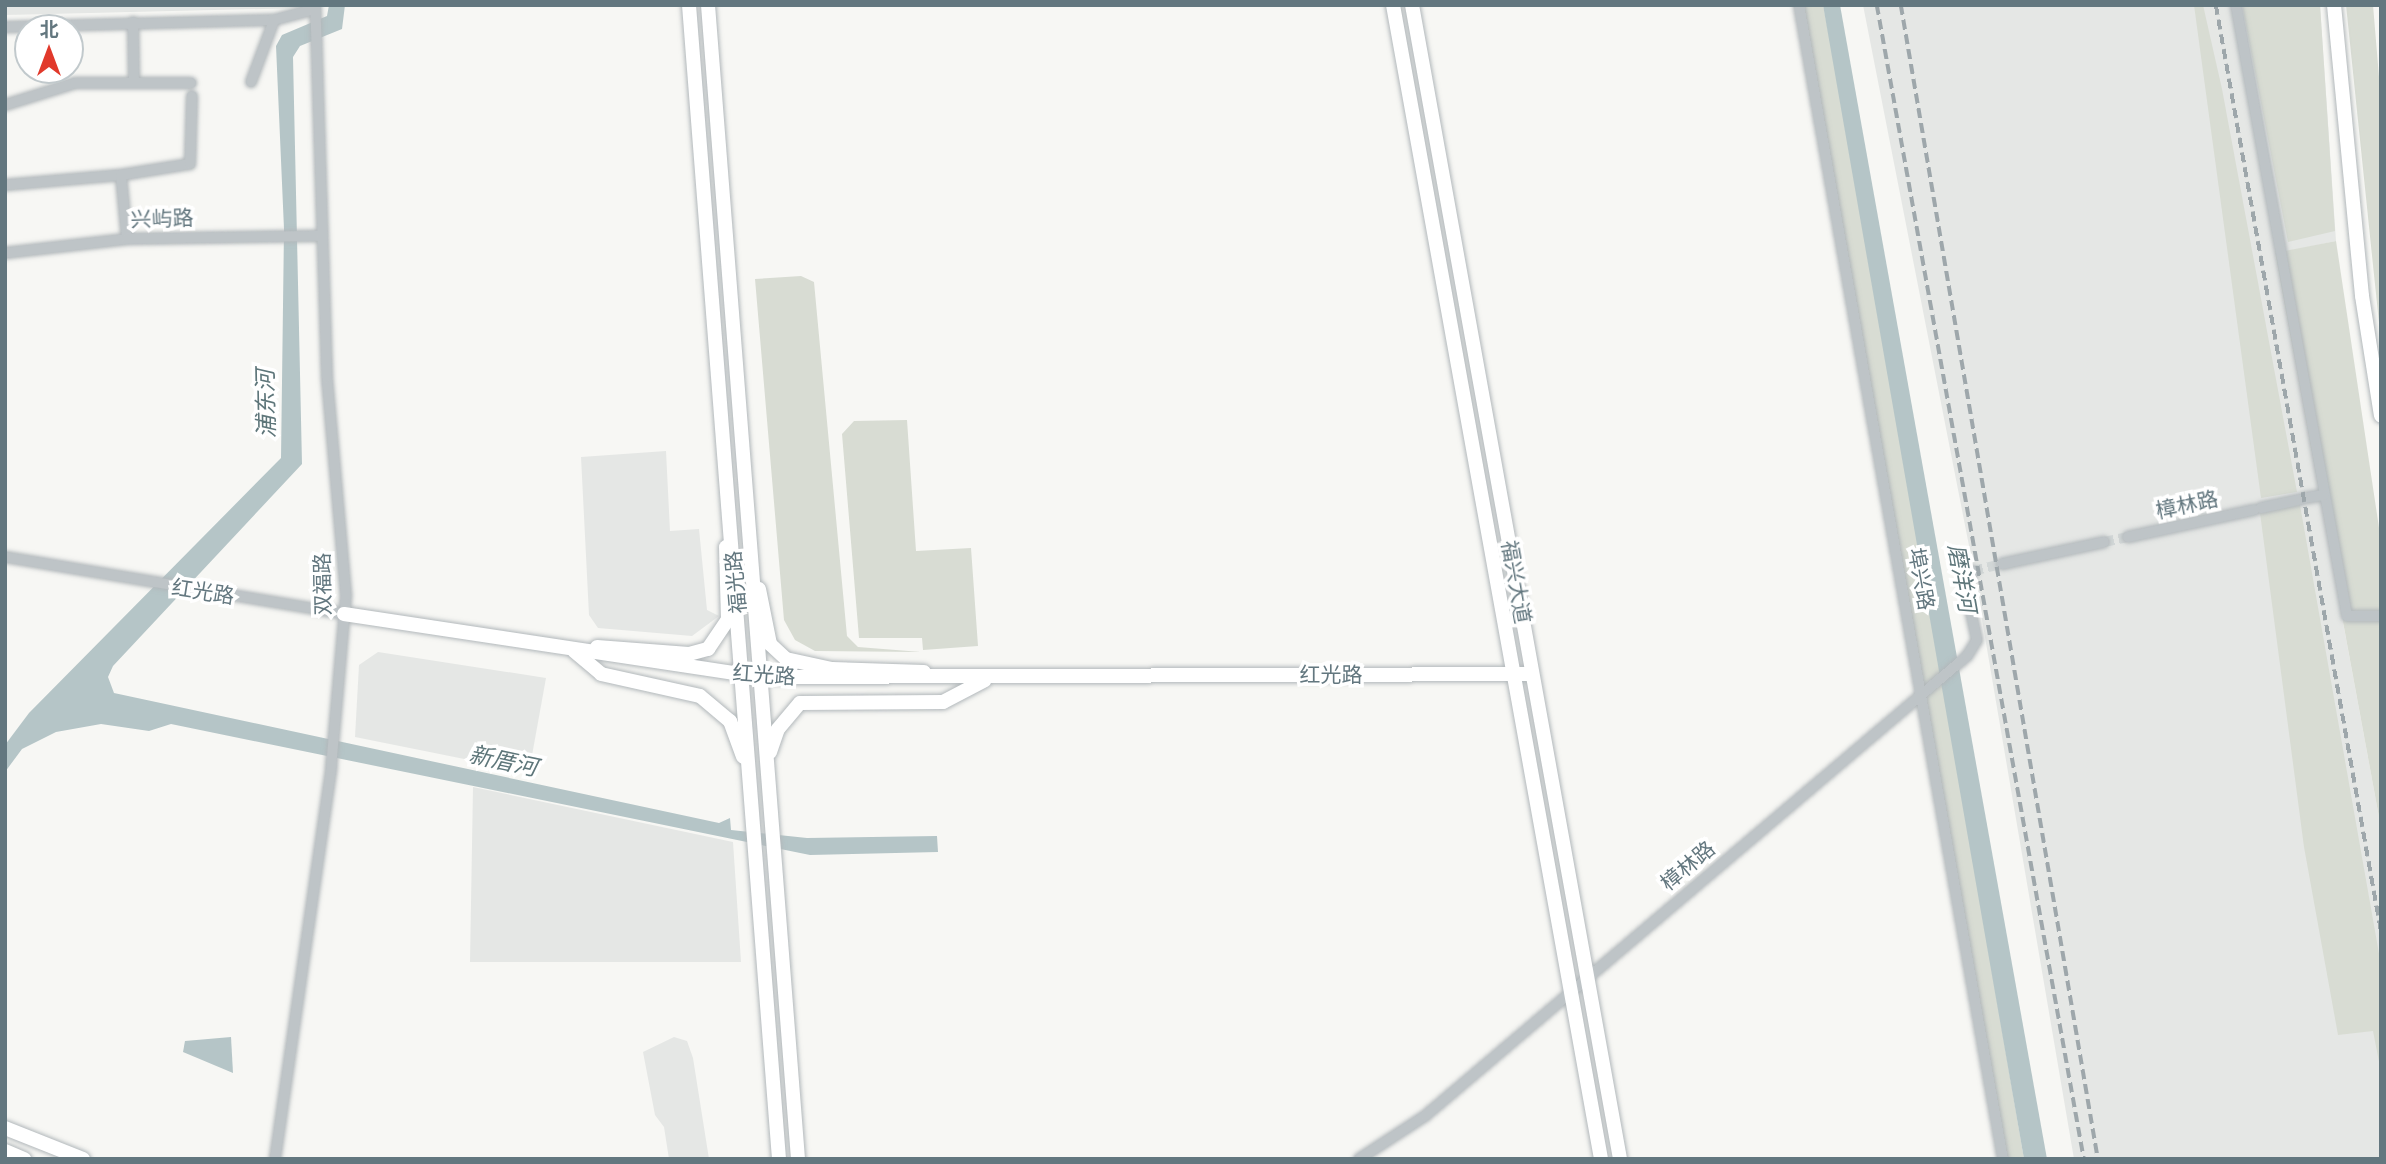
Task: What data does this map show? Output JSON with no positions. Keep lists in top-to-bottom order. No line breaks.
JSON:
{"streets":{"main road":["福光路","福兴大道","红光路"],"street":["兴屿路","樟林路","埠兴路","双福路"]},"crossings":[["兴屿路","双福路"],["樟林路","埠兴路"],["樟林路","福兴大道"],["福光路","红光路"],["福兴大道","红光路"],["双福路","红光路"]],"water":["浦东河","磨洋河","新厝河"],"north":"top"}
